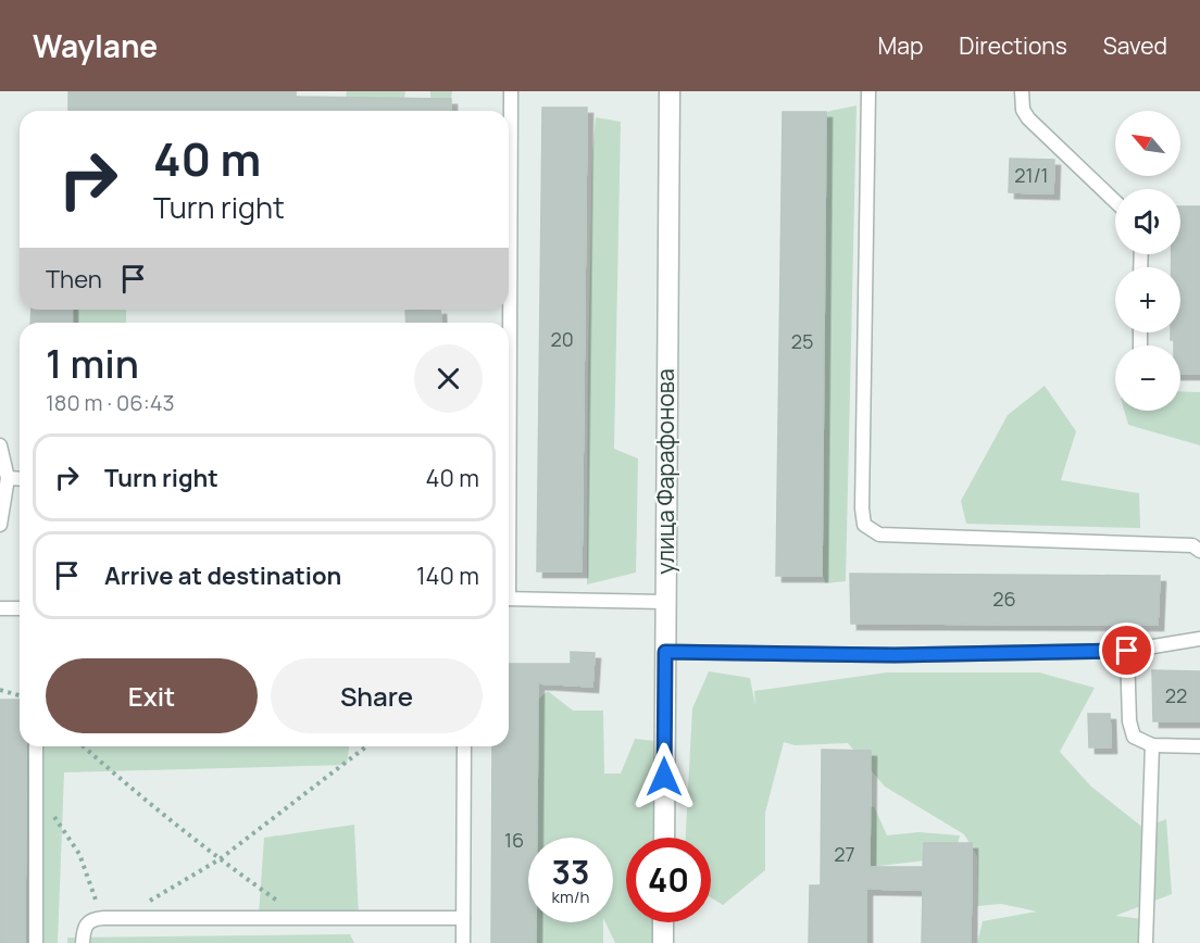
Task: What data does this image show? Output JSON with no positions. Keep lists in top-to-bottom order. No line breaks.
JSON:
{"streets":{"street":["улица Фарафонова"]},"house_numbers":["21/1","20","25","26","22","16","27"],"north":"top left","page":{"header":"Waylane","nav":["Map","Directions","Saved"],"map_buttons":["+","−"],"turn":["40 m","Turn right"],"then":"Then","heading":["1 min","180 m · 06:43"],"list":[{"name":"Turn right","value":"40 m"},{"name":"Arrive at destination","value":"140 m"}],"buttons":["Exit","Share"],"speed":"33 km/h","limit":"40"}}
